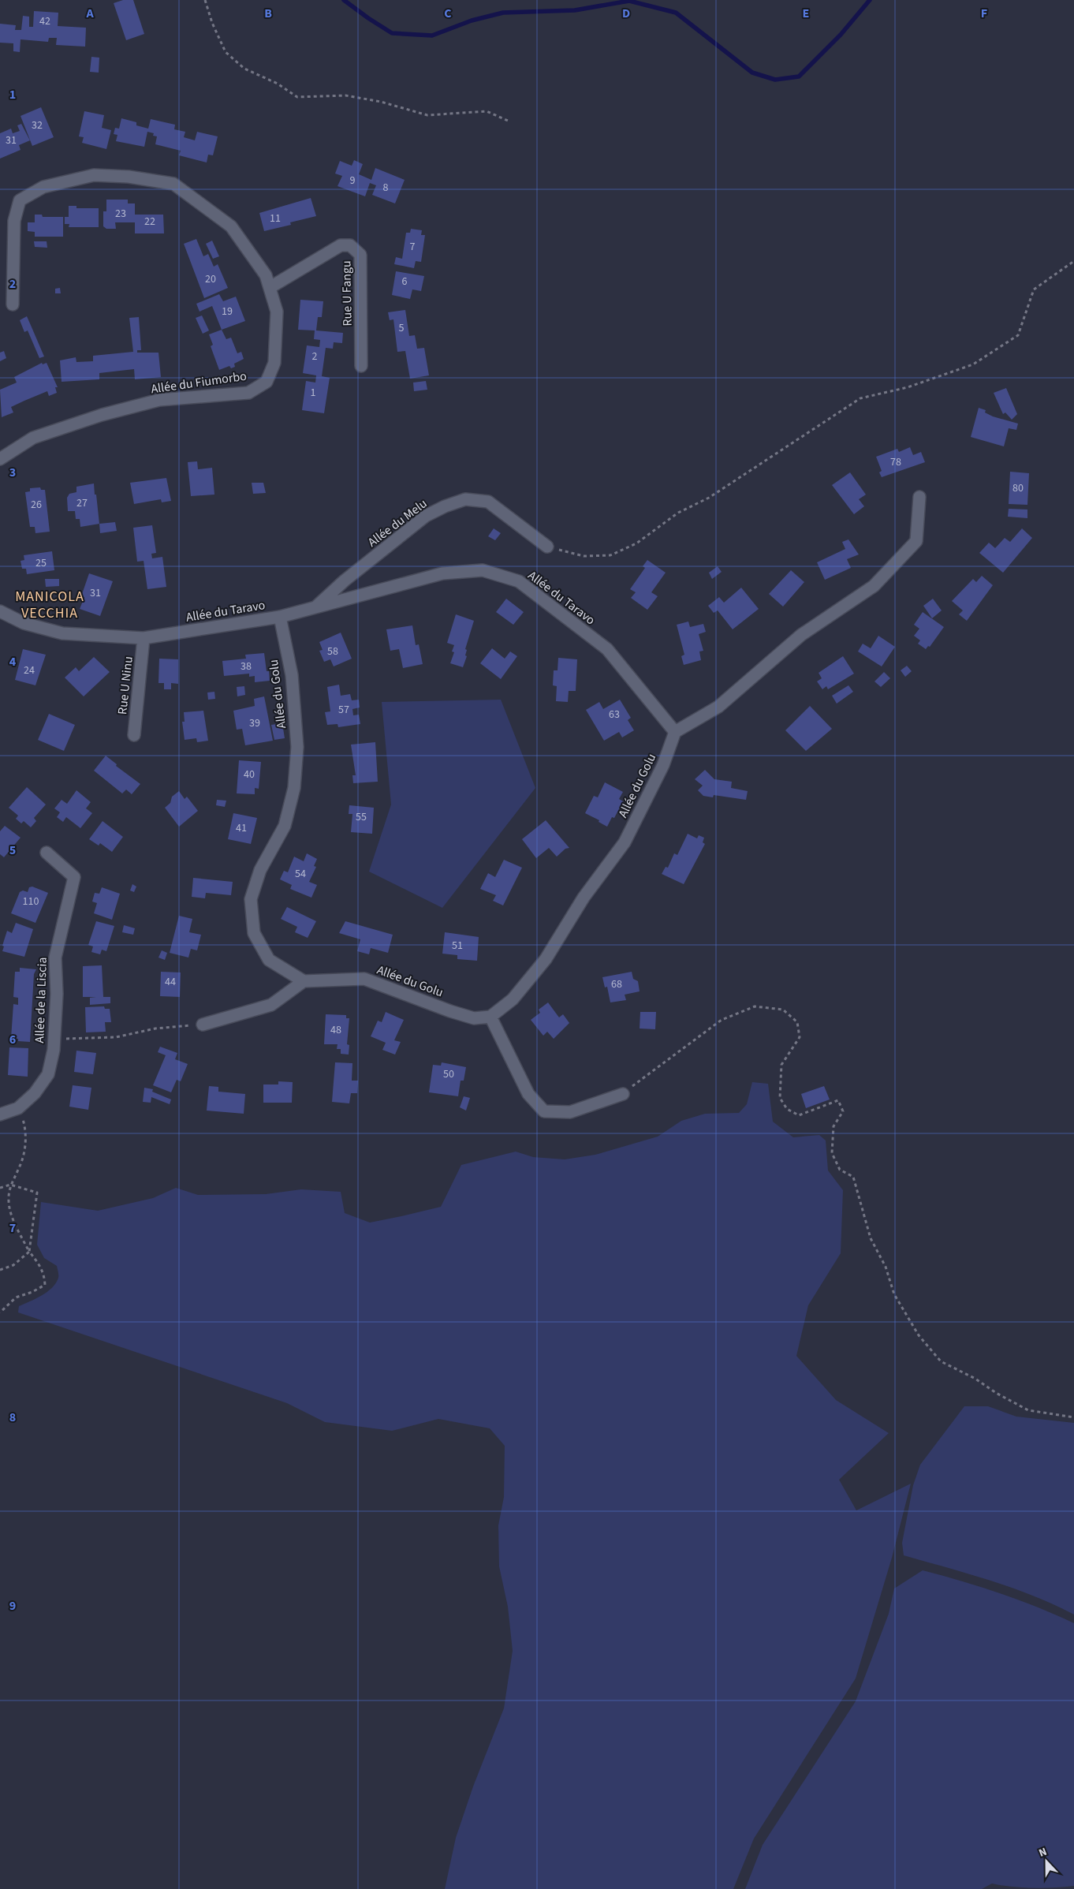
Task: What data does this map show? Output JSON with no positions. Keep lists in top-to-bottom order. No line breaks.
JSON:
{"streets":{"street":["Rue U Fangu","Allée du Fiumorbo","Allée du Melu","Allée du Taravo","Rue U Ninu","Allée du Golu","Allée de la Liscia"]},"crossings":[["Rue U Fangu","Allée du Fiumorbo"],["Allée du Melu","Allée du Taravo"],["Allée du Taravo","Rue U Ninu"],["Allée du Taravo","Allée du Golu"]],"districts":["MANICOLA VECCHIA"],"house_numbers":["42","32","31","9","8","23","11","22","7","20","6","19","5","2","1","78","80","27","26","25","31","58","38","24","57","63","39","40","55","41","54","110","51","44","68","48","50"],"north":"top","grid":{"columns":["A","B","C","D","E","F"],"rows":["1","2","3","4","5","6","7","8","9"]}}
